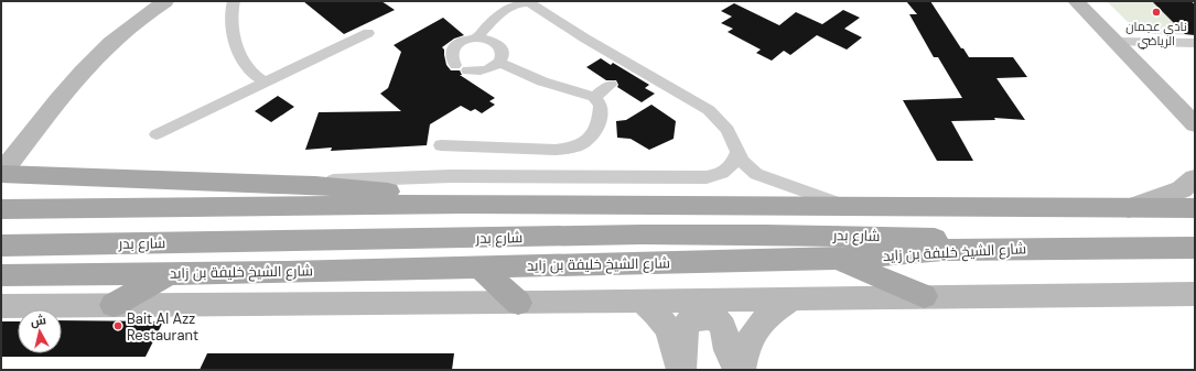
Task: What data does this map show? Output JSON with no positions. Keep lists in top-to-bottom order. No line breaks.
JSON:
{"streets":{"main road":["شارع بدر","شارع الشيخ خليفة بن زايد"]},"crossings":[["شارع بدر","شارع الشيخ خليفة بن زايد"]],"places":["نادي عجمان الرياضي","Bait Al Azz Restaurant"],"north":"top"}
